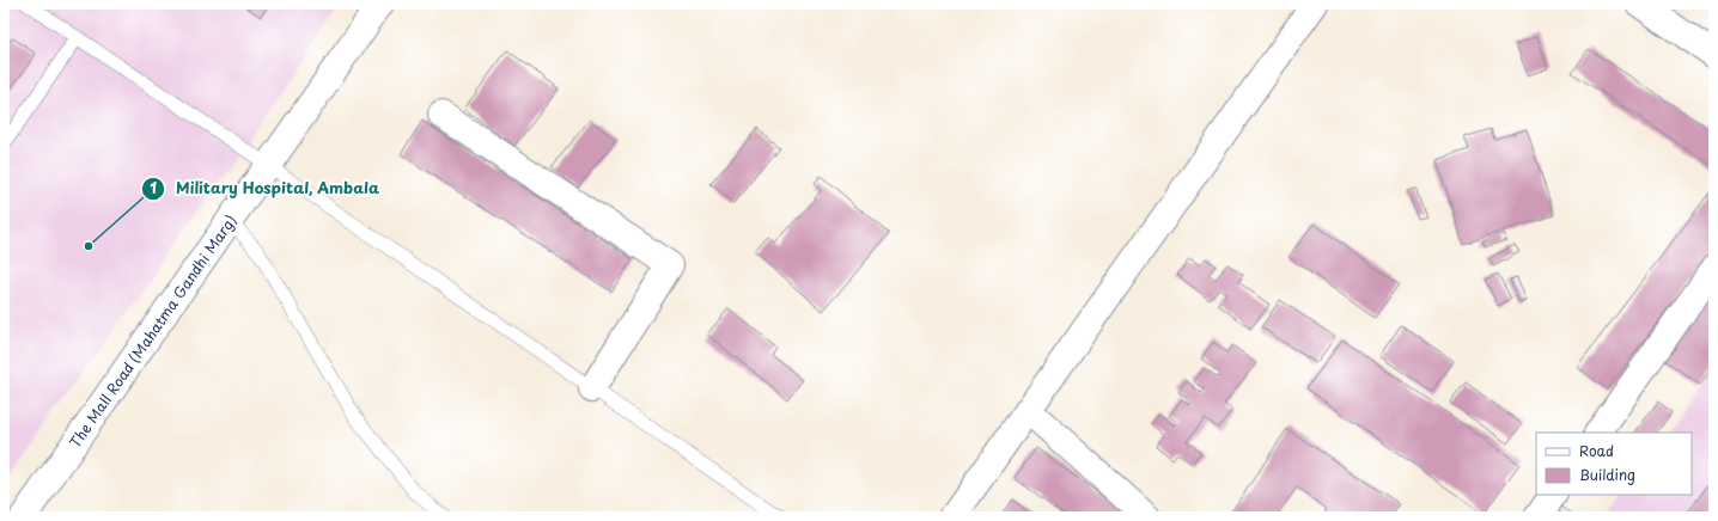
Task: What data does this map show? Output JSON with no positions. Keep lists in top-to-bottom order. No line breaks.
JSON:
{"streets":{"street":["The Mall Road (Mahatma Gandhi Marg)"]},"places":["Military Hospital, Ambala"],"legend":["Road","Building"]}
